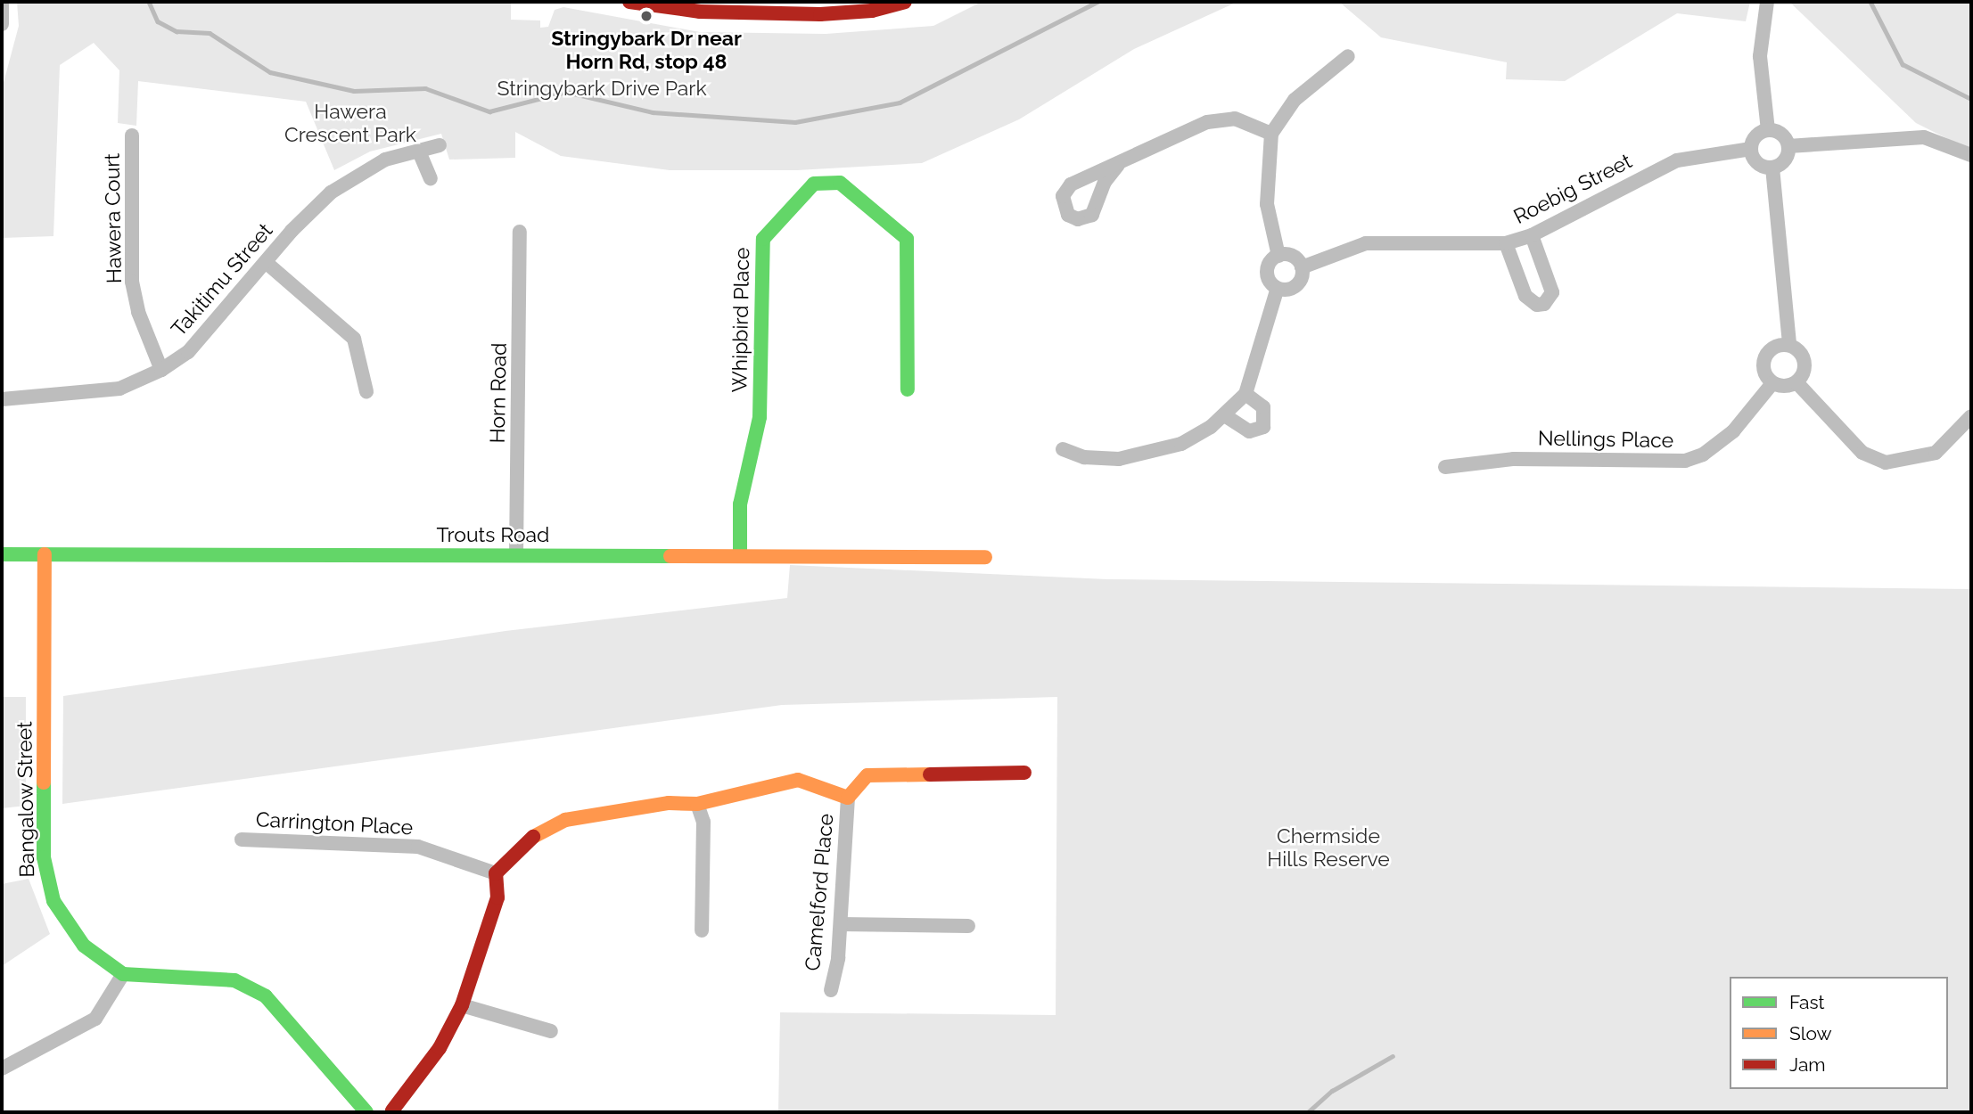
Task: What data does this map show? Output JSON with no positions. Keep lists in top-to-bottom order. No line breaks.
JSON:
{"streets":{"street":["Roebig Street","Hawera Court","Takitimu Street","Whipbird Place","Horn Road","Nellings Place","Trouts Road","Bangalow Street","Carrington Place","Camelford Place"]},"crossings":[["Hawera Court","Takitimu Street"],["Whipbird Place","Trouts Road"],["Horn Road","Trouts Road"],["Trouts Road","Bangalow Street"]],"parks":["Stringybark Drive Park","Hawera Crescent Park","Chermside Hills Reserve"],"places":["Stringybark Dr near Horn Rd, stop 48"],"legend":["Fast","Slow","Jam"]}
